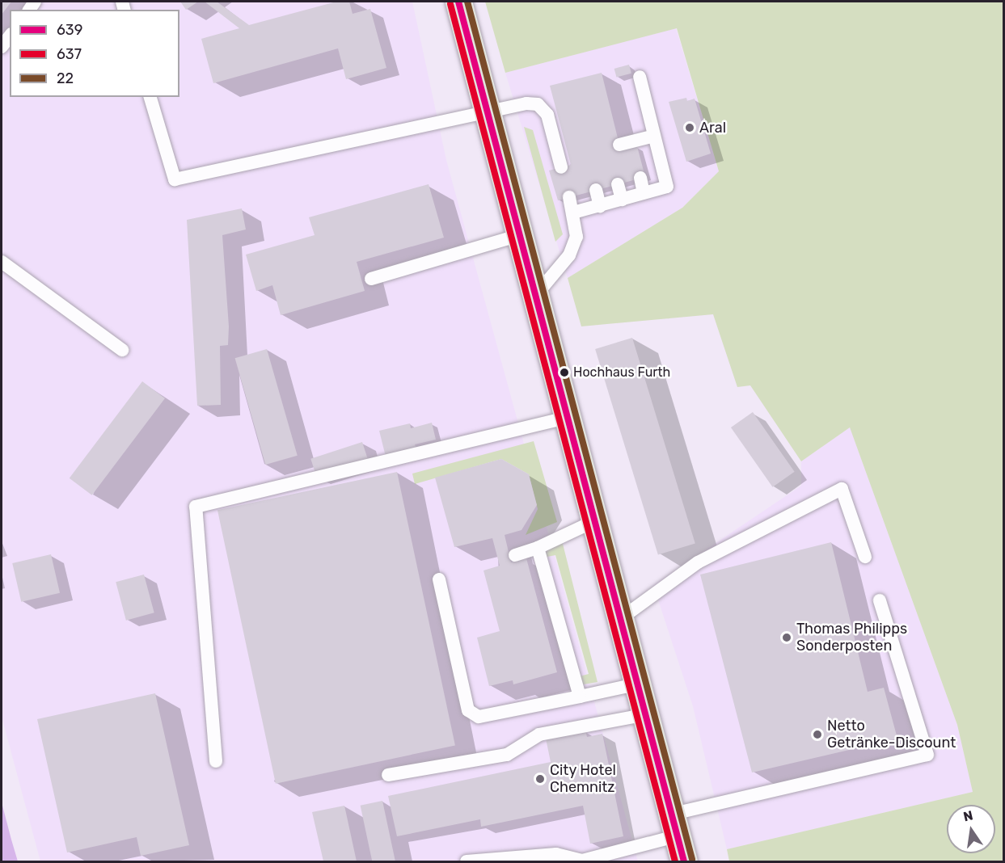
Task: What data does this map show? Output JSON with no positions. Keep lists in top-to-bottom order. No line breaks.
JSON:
{"places":["Aral","Hochhaus Furth","Thomas Philipps Sonderposten","Netto Getränke-Discount","City Hotel Chemnitz"],"lines":["transit line 639","transit line 22","transit line 637"],"legend":["639","637","22"],"north":"top"}
